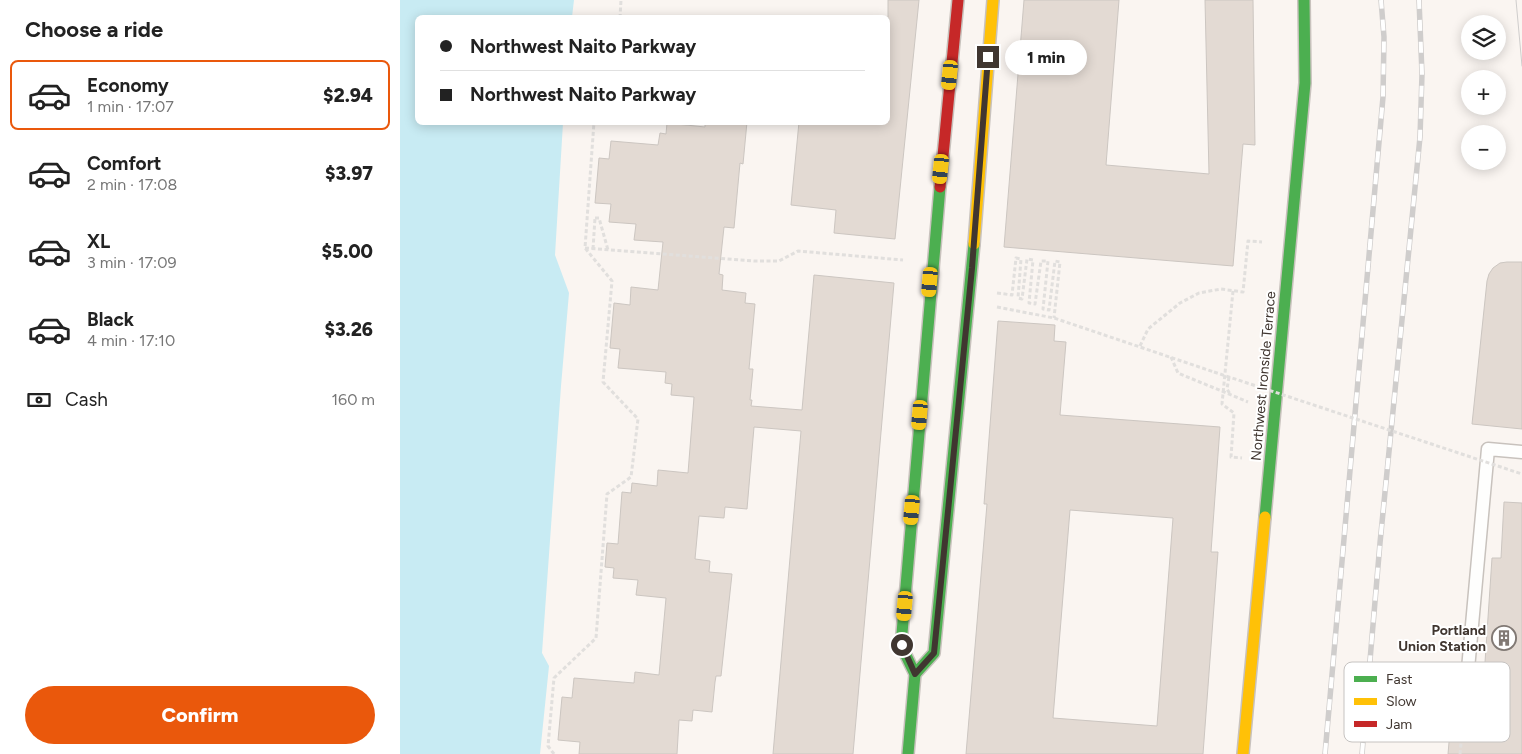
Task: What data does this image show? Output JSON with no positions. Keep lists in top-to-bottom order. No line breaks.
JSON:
{"streets":{"main road":["Northwest Ironside Terrace"]},"places":{"building":["Portland Union Station"]},"legend":["Fast","Slow","Jam"],"page":{"heading":"Choose a ride","map_buttons":["+","−"],"banner":["Northwest Naito Parkway","Northwest Naito Parkway"],"bubble":"1 min","list":[{"name":"Economy","note":"1 min · 17:07","value":"$2.94"},{"name":"Comfort","note":"2 min · 17:08","value":"$3.97"},{"name":"XL","note":"3 min · 17:09","value":"$5.00"},{"name":"Black","note":"4 min · 17:10","value":"$3.26"}],"pay":["Cash","160 m"],"buttons":"Confirm"}}
